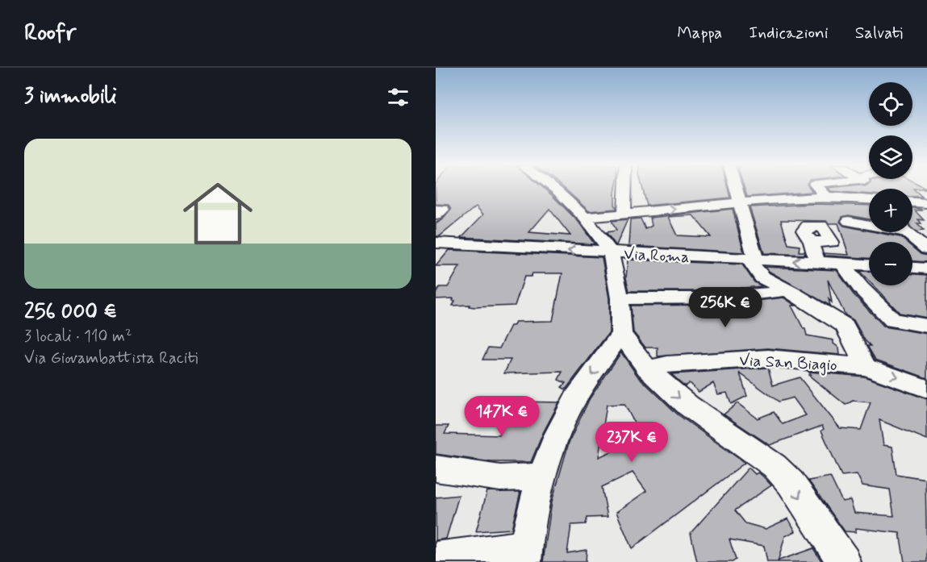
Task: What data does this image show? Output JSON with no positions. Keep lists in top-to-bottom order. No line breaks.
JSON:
{"streets":{"street":["Via Roma","Via San Biagio"]},"page":{"header":"Roofr","nav":["Mappa","Indicazioni","Salvati"],"heading":"3 immobili","map_buttons":["+","−"],"list":[{"name":"256 000 €","note":"3 locali · 110 m² · Via Giovambattista Raciti"}],"price":["256K €","147K €","237K €"]}}
